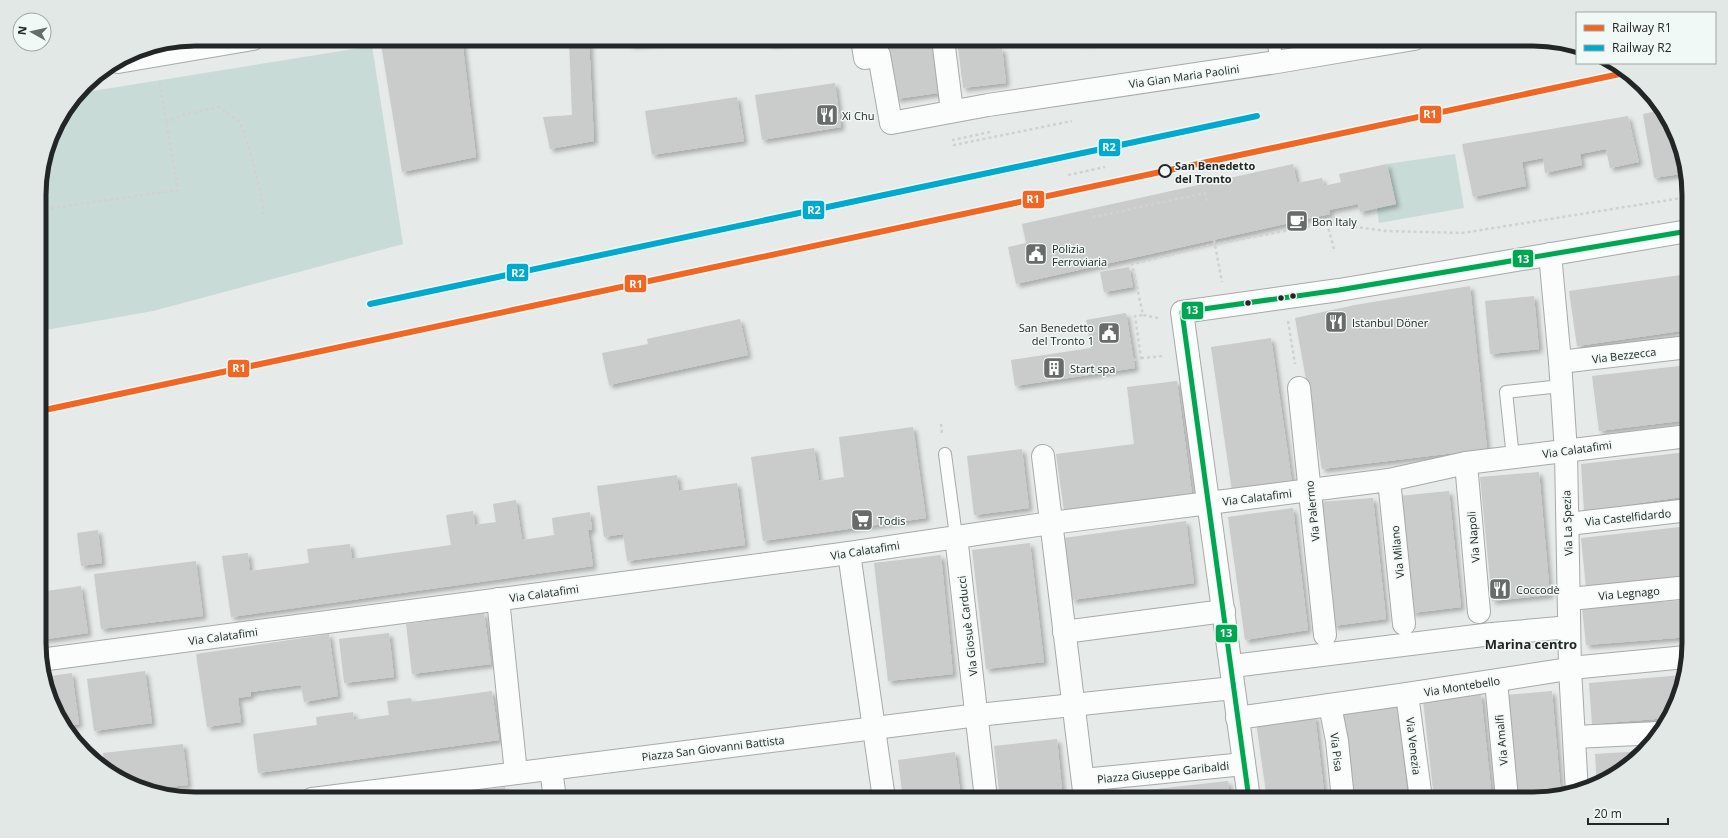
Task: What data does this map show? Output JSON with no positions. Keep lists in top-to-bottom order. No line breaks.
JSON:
{"streets":{"street":["Via Gian Maria Paolini","Via Bezzecca","Via Calatafimi","Via Palermo","Via Castelfidardo","Via La Spezia","Via Napoli","Via Milano","Via Legnago","Via Giosuè Carducci","Via Montebello","Via Amalfi","Via Venezia","Piazza San Giovanni Battista","Via Pisa","Piazza Giuseppe Garibaldi"]},"crossings":[["Via Bezzecca","Via La Spezia"],["Via Calatafimi","Via Palermo"],["Via Calatafimi","Via La Spezia"],["Via Calatafimi","Via Napoli"],["Via Calatafimi","Via Milano"],["Via Calatafimi","Via Giosuè Carducci"],["Via Calatafimi","Piazza Giuseppe Garibaldi"],["Via Castelfidardo","Via La Spezia"],["Via La Spezia","Via Legnago"],["Via La Spezia","Via Montebello"],["Via Giosuè Carducci","Piazza San Giovanni Battista"],["Via Montebello","Via Amalfi"],["Via Montebello","Via Venezia"],["Via Montebello","Via Pisa"]],"districts":["Marina centro"],"places":{"restaurant":["Xi Chu","Istanbul Döner","Coccodè"],"other":["San Benedetto del Tronto"],"cafe":["Bon Italy"],"public building":["Polizia Ferroviaria","San Benedetto del Tronto 1"],"building":["Start spa"],"supermarket":["Todis"]},"lines":["rail line R1","rail line R2","transit line 13"],"legend":["Railway R1","Railway R2"],"scale_bar":"20 m","north":"left"}
